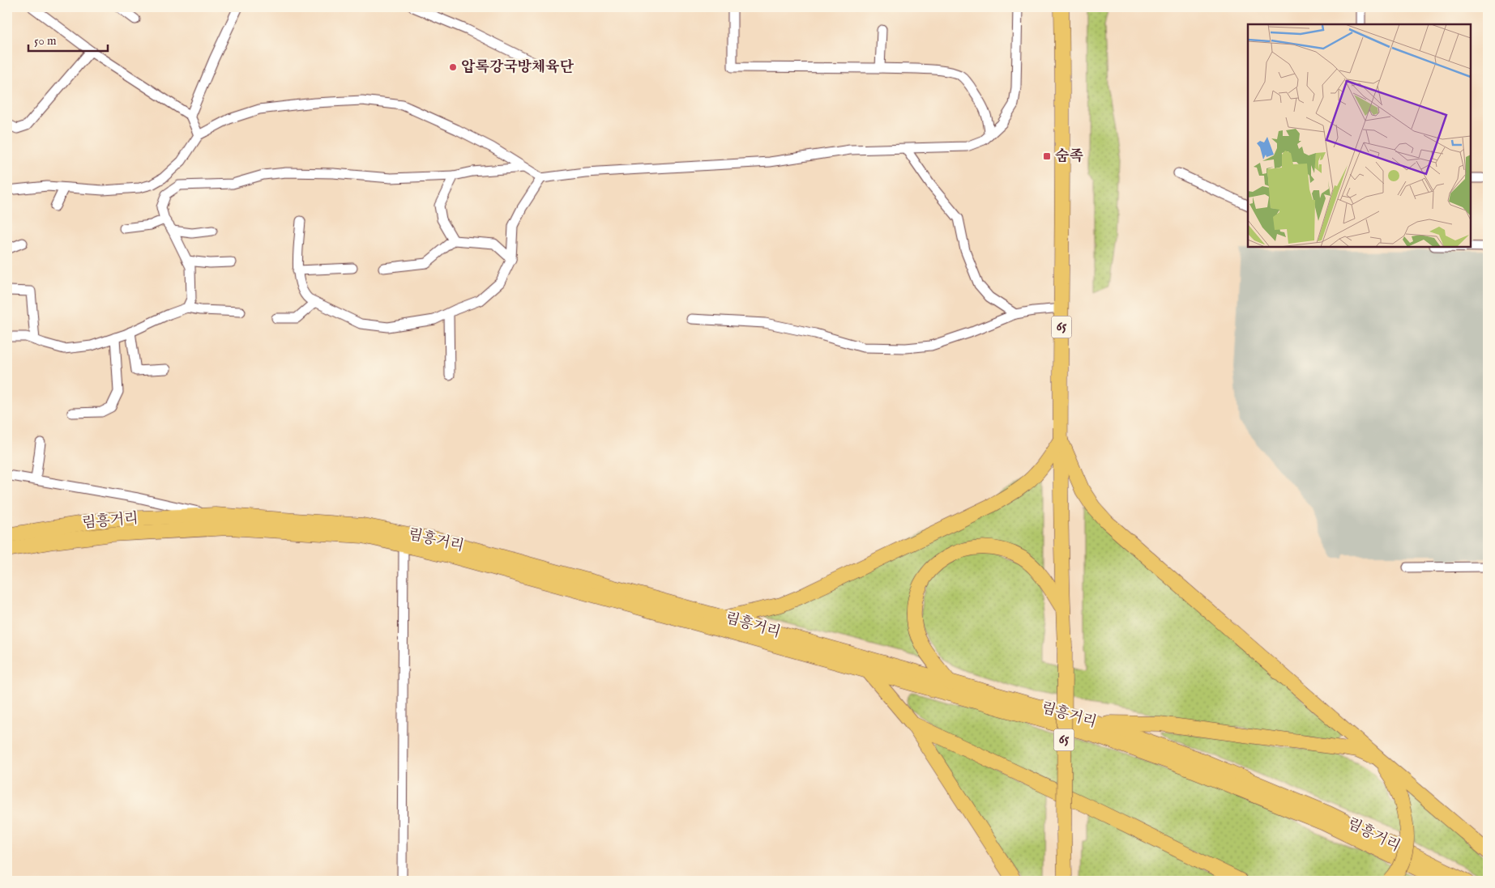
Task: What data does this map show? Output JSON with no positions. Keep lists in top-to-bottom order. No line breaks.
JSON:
{"streets":{"main road":["65","림흥거리"]},"places":{"other":["압록강국방체육단"],"transit":["숨족"]},"scale_bar":"50 m"}
